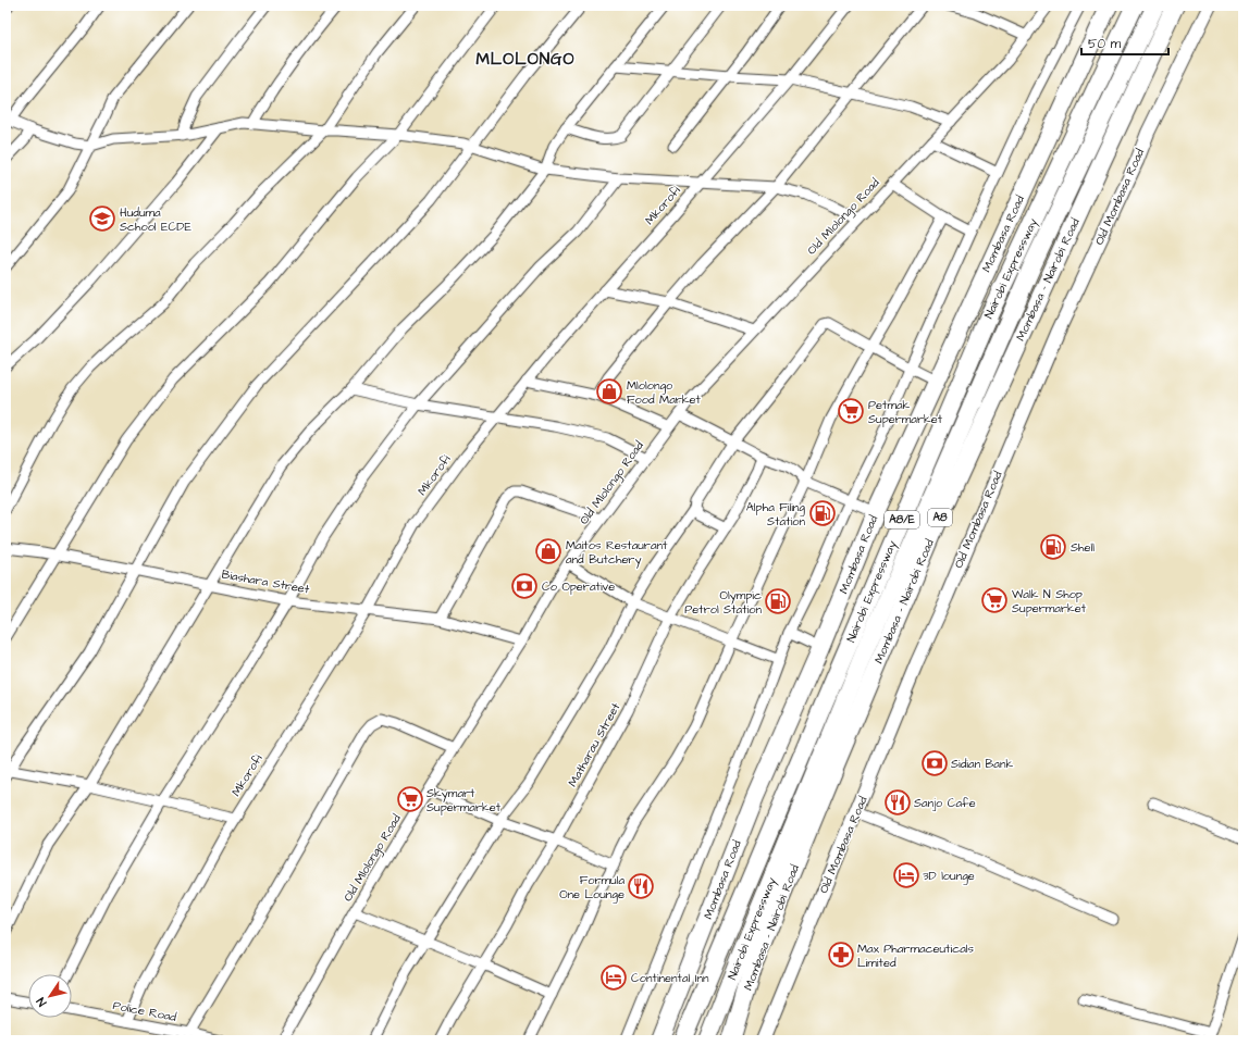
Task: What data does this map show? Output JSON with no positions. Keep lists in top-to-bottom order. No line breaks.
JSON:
{"streets":{"highway":["Mombasa Road","Nairobi Expressway","Mombasa - Nairobi Road","A8","A8/E"],"street":["Old Mombasa Road","Mkorofi","Old Mlolongo Road","Biashara Street","Matharau Street","Police Road"]},"crossings":[["Mkorofi","Biashara Street"],["Mkorofi","Police Road"],["Old Mlolongo Road","Biashara Street"]],"districts":["MLOLONGO"],"places":{"school or university":["Huduma School ECDE"],"shop":["Mlolongo Food Market","Maitos Restaurant and Butchery"],"supermarket":["Petmak Supermarket","Walk N Shop Supermarket","Skymart Supermarket"],"fuel station":["Alpha Filing Station","Shell","Olympic Petrol Station"],"bank":["Co Operative","Sidian Bank"],"restaurant":["Sanjo Cafe","Formula One Lounge"],"hotel":["3D lounge","Continental Inn"],"pharmacy":["Max Pharmaceuticals Limited"]},"scale_bar":"50 m","north":"bottom left"}
